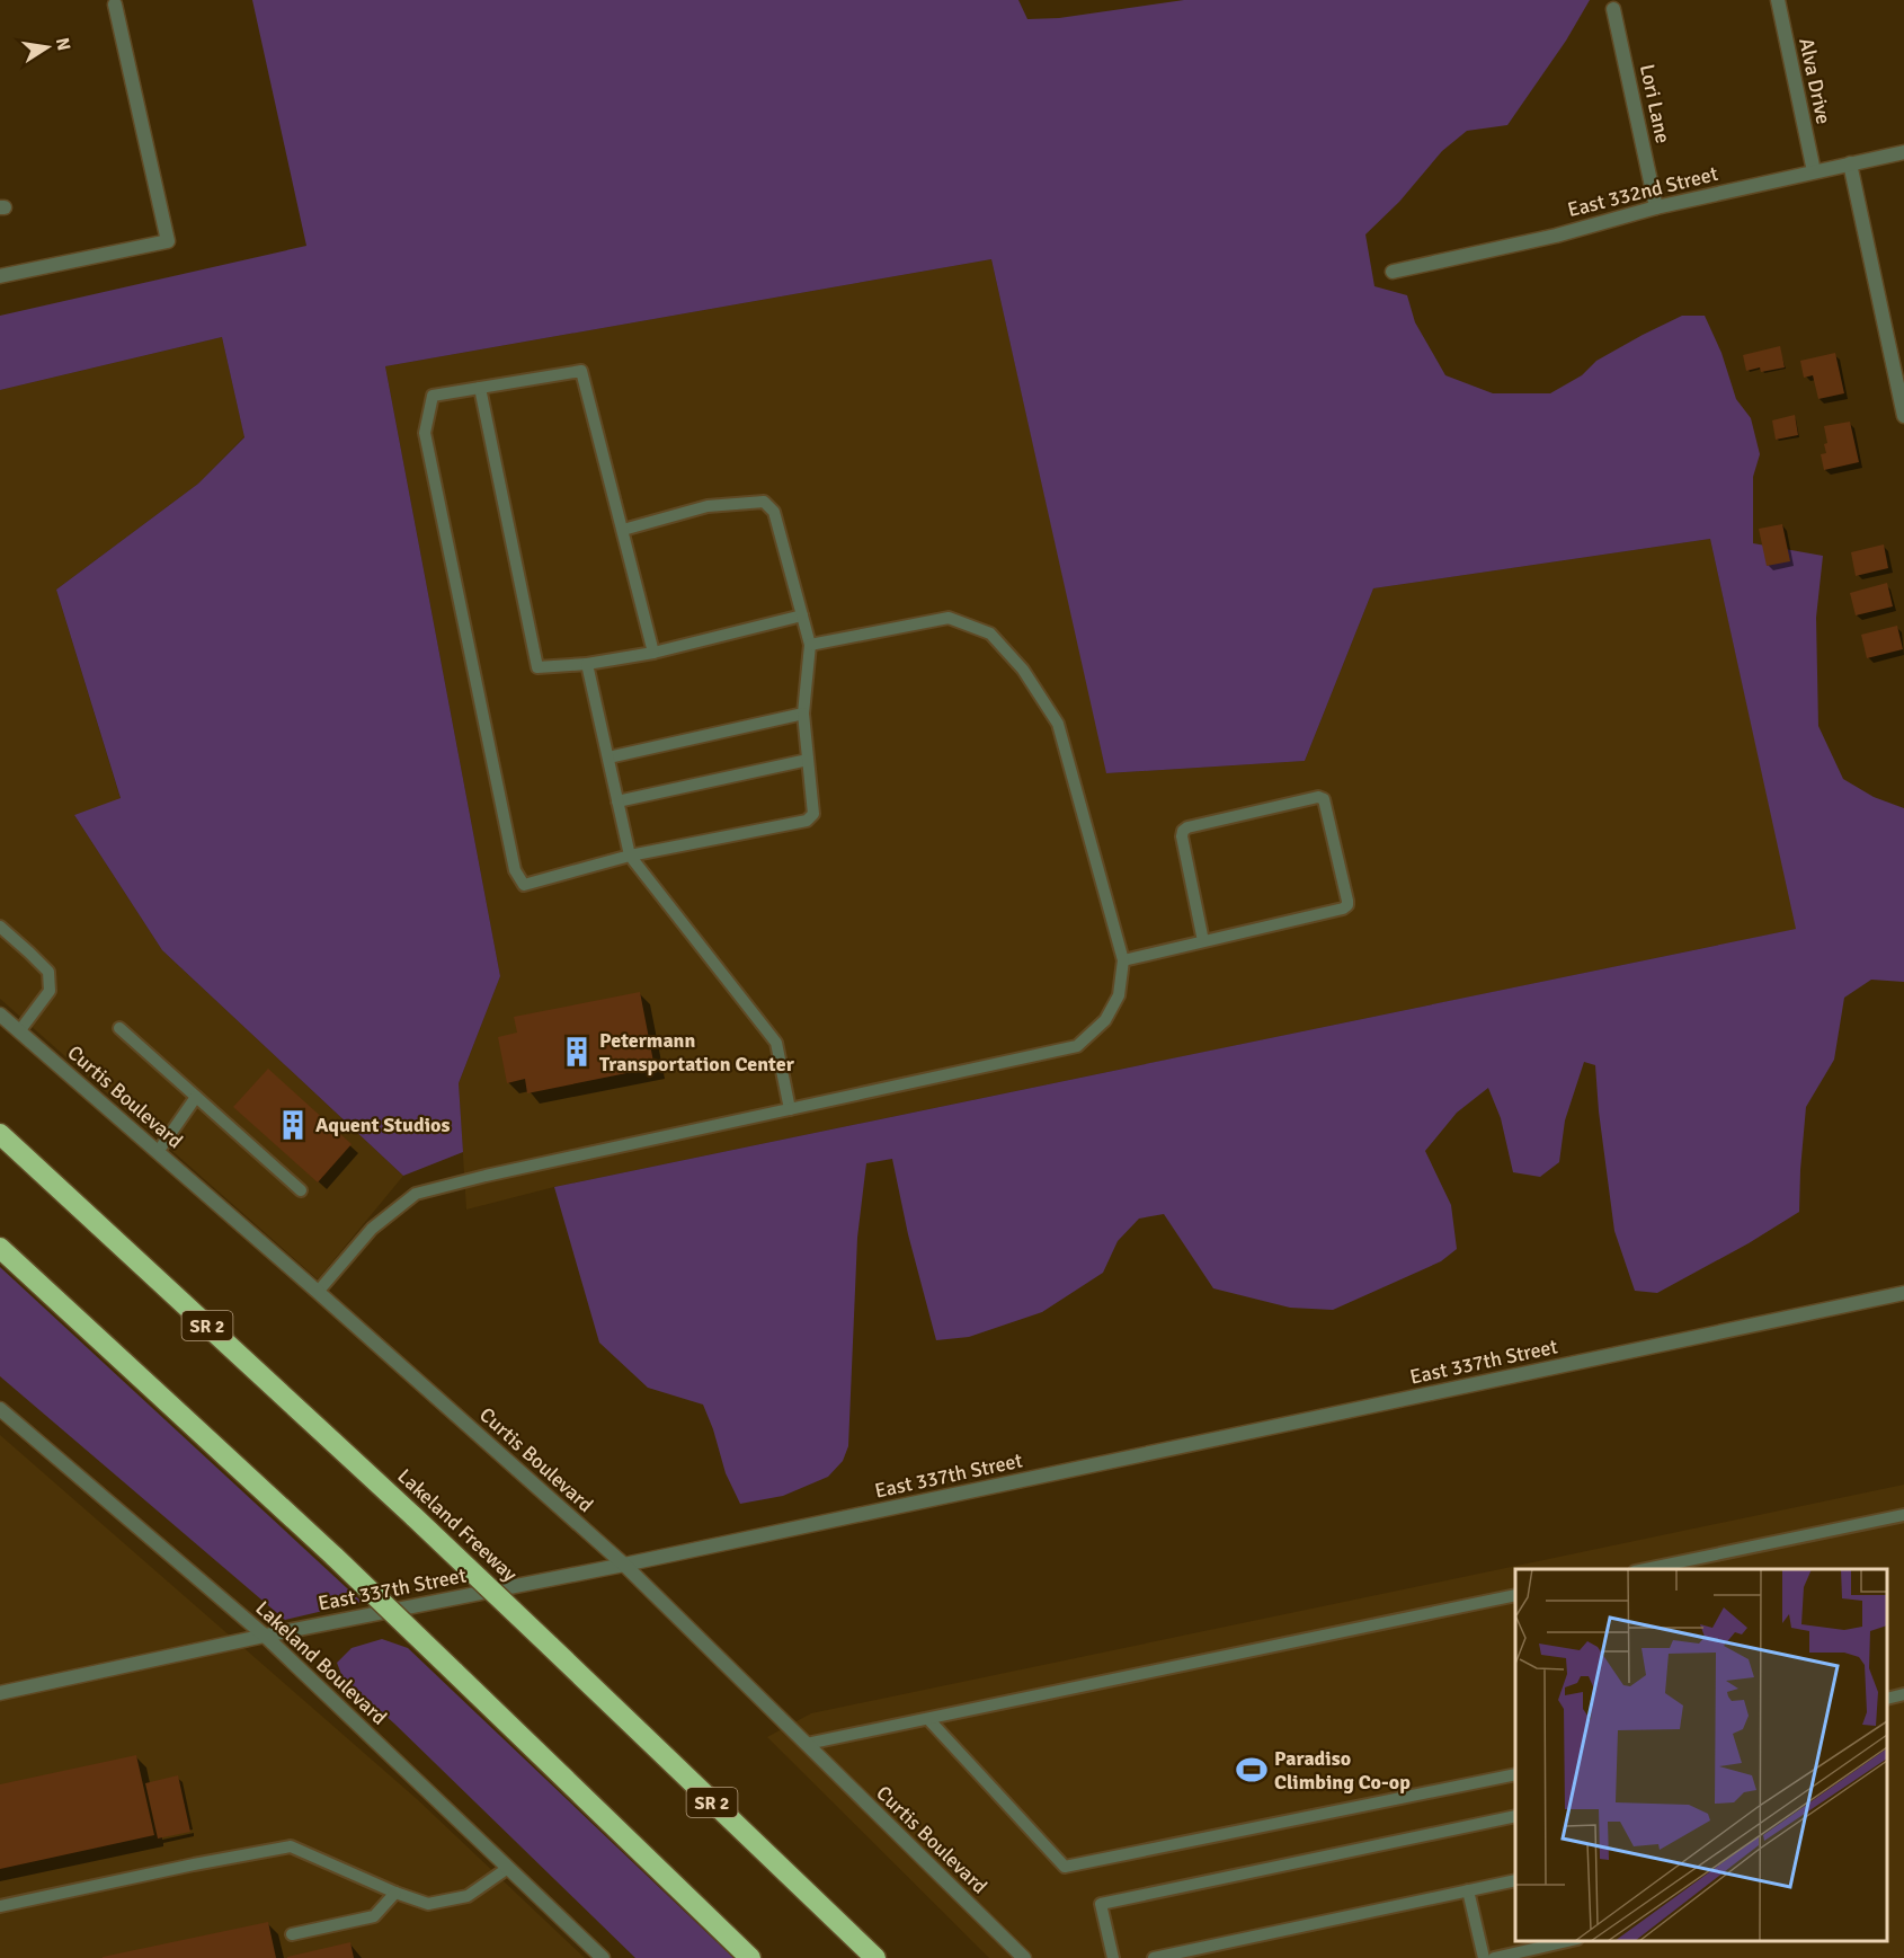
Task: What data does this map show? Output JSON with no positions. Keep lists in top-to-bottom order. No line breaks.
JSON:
{"streets":{"highway":["SR 2","Lakeland Freeway"],"street":["Alva Drive","Lori Lane","East 332nd Street","Curtis Boulevard","East 337th Street","Lakeland Boulevard"]},"crossings":[["Alva Drive","East 332nd Street"],["Lori Lane","East 332nd Street"],["Curtis Boulevard","East 337th Street"],["East 337th Street","Lakeland Boulevard"]],"places":{"building":["Petermann Transportation Center","Aquent Studios"],"sports":["Paradiso Climbing Co-op"]},"north":"right"}
